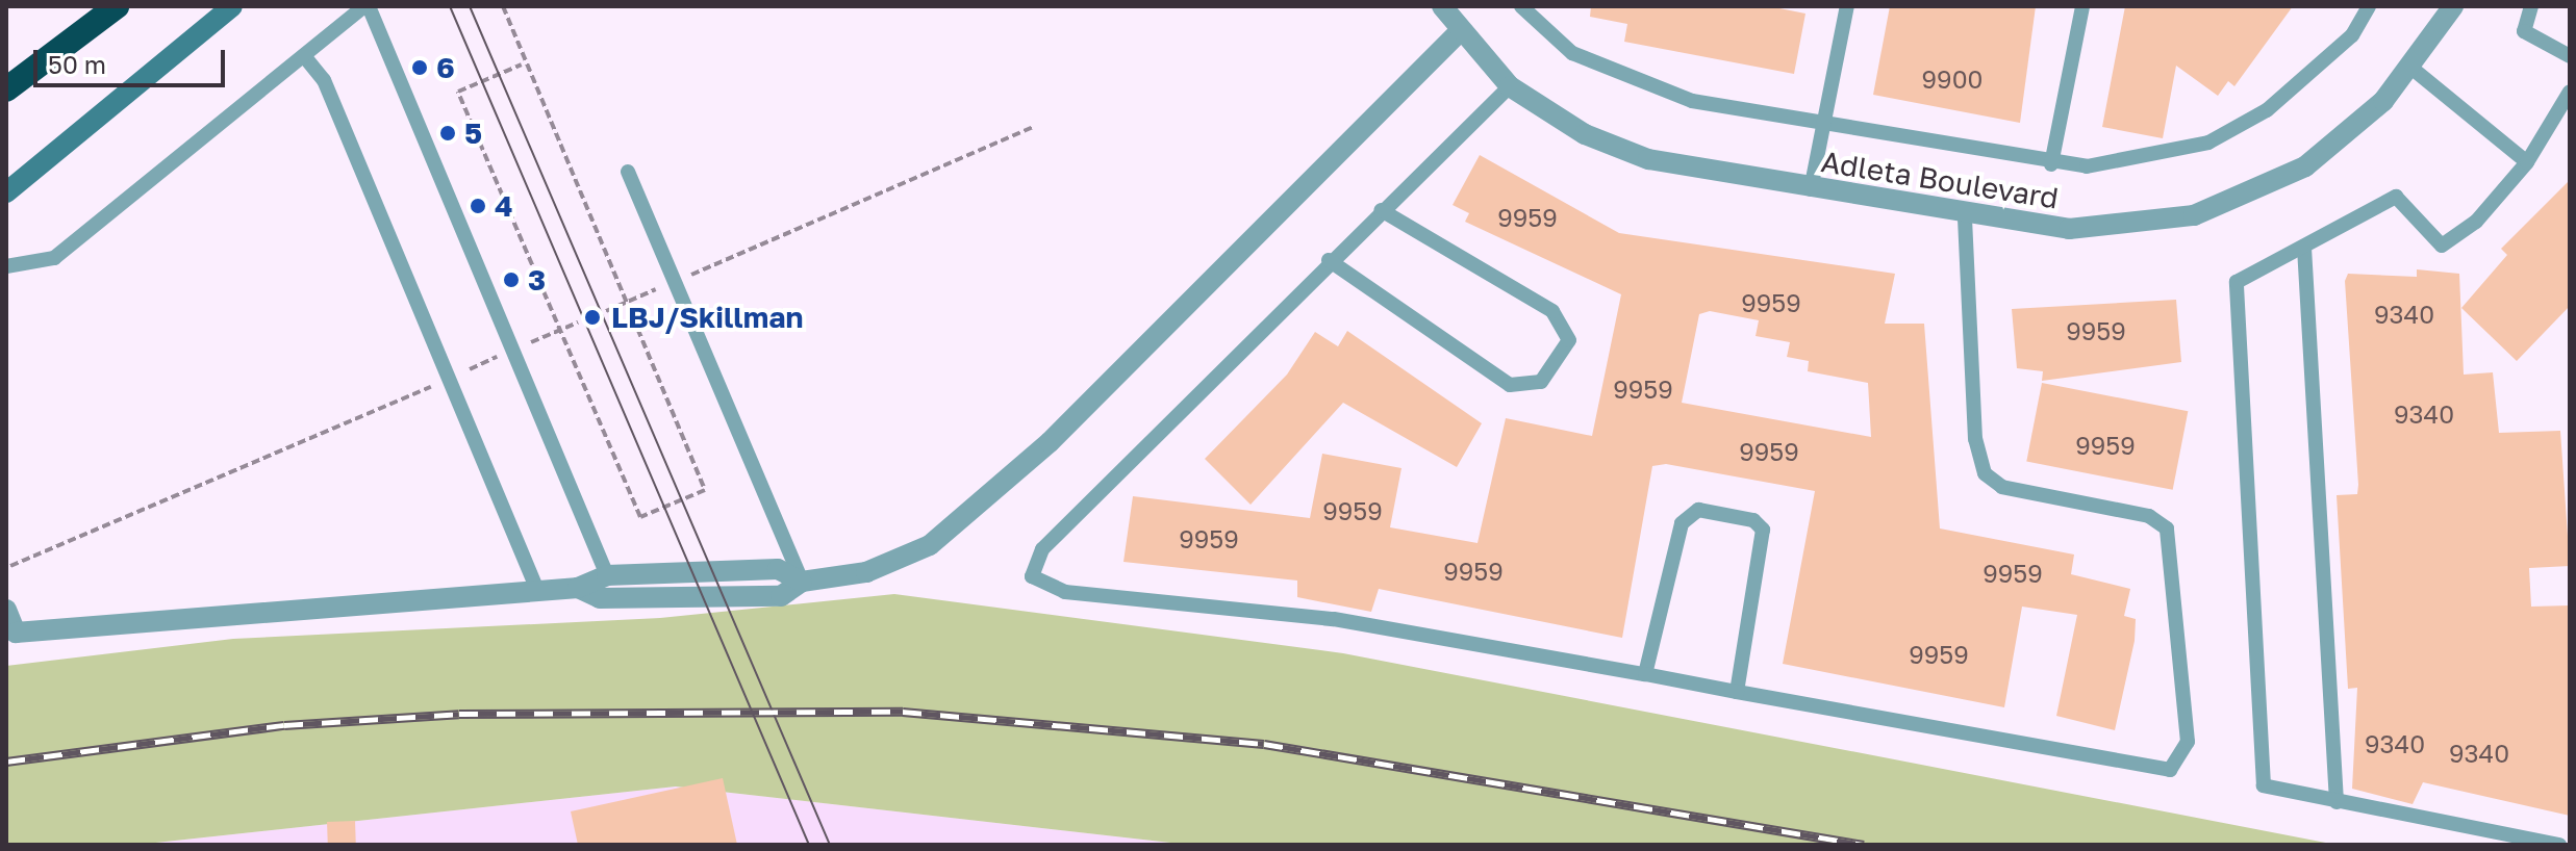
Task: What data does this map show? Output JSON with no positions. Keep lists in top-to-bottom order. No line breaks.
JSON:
{"streets":{"street":["Adleta Boulevard"]},"places":["6","5","4","3","LBJ/Skillman"],"house_numbers":["9900","9959","9959","9340","9959","9959","9340","9959","9959","9959","9959","9959","9959","9959","9340","9340"],"scale_bar":"50 m"}
